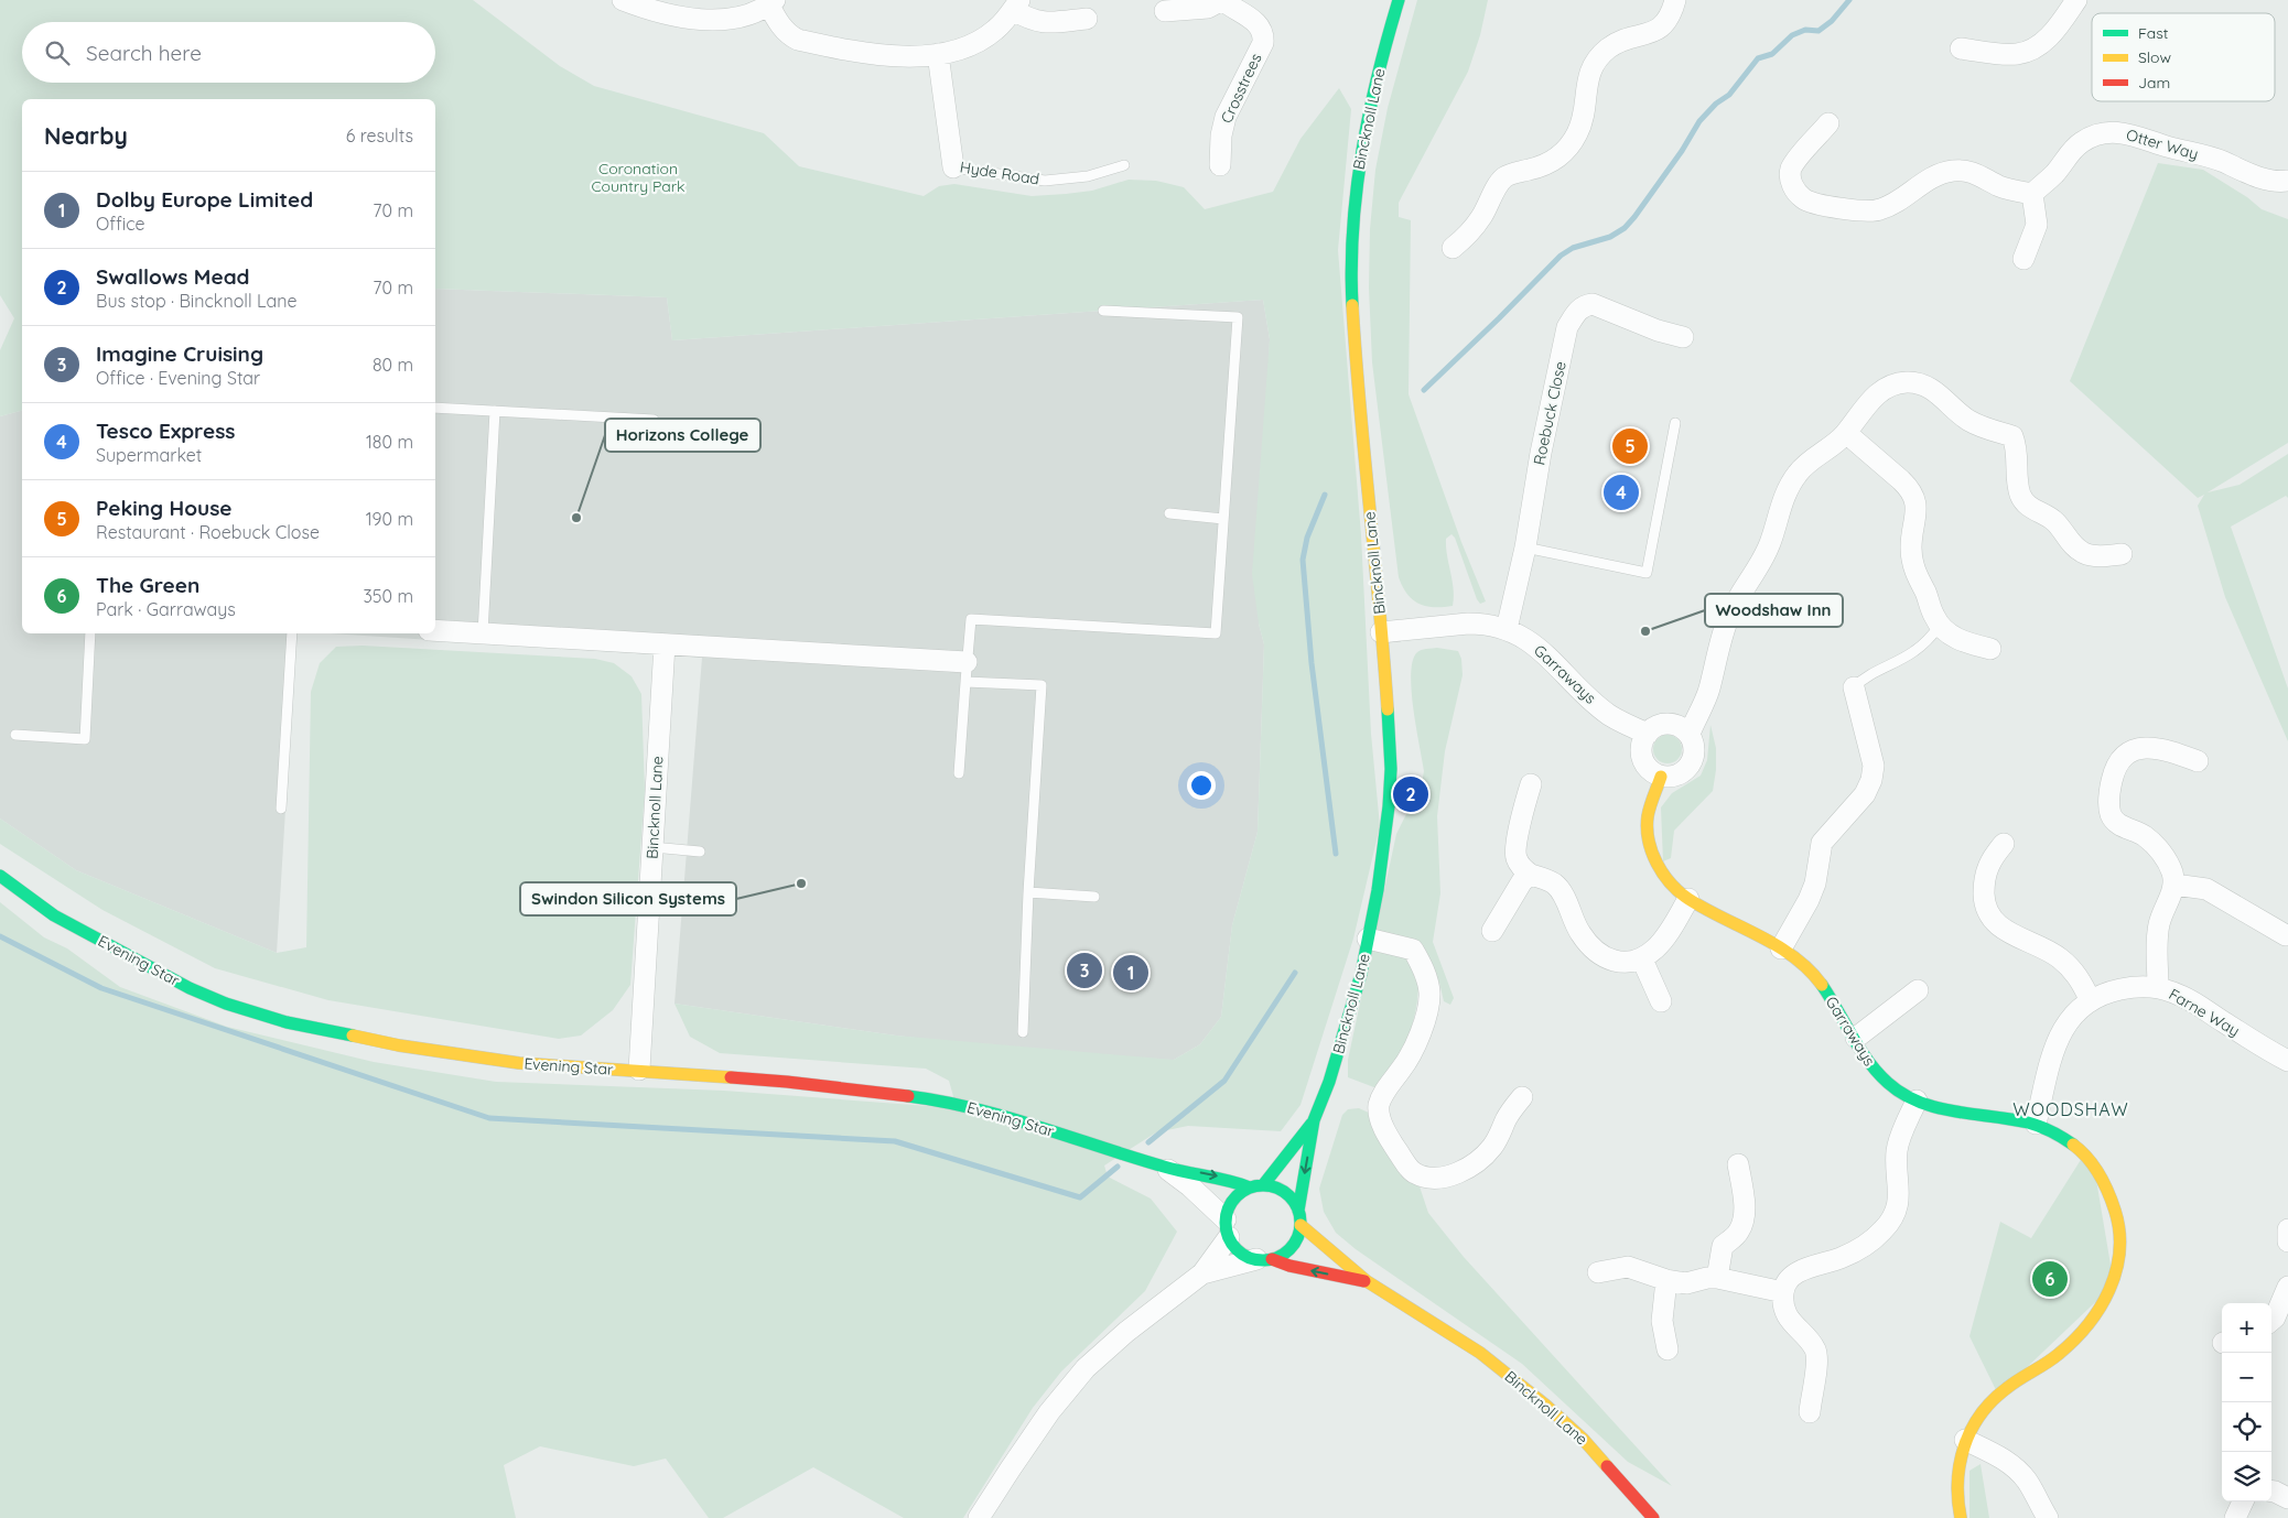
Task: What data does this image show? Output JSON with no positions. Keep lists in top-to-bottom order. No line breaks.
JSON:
{"streets":{"street":["Crosstrees","Bincknoll Lane","Otter Way","Hyde Road","Roebuck Close","Garraways","Evening Star","Farne Way"]},"crossings":[["Bincknoll Lane","Garraways"],["Bincknoll Lane","Evening Star"],["Roebuck Close","Garraways"],["Garraways","Farne Way"]],"districts":["WOODSHAW"],"parks":["Coronation Country Park"],"places":["Horizons College","Woodshaw Inn","Swindon Silicon Systems"],"legend":["Fast","Slow","Jam"],"page":{"search":"Search here","heading":["Nearby","6 results"],"list":[{"mark":"1","name":"Dolby Europe Limited","note":"Office","value":"70 m"},{"mark":"2","name":"Swallows Mead","note":"Bus stop · Bincknoll Lane","value":"70 m"},{"mark":"3","name":"Imagine Cruising","note":"Office · Evening Star","value":"80 m"},{"mark":"4","name":"Tesco Express","note":"Supermarket","value":"180 m"},{"mark":"5","name":"Peking House","note":"Restaurant · Roebuck Close","value":"190 m"},{"mark":"6","name":"The Green","note":"Park · Garraways","value":"350 m"}],"pins":["5","4","2","3","1","6"],"map_buttons":["+","−"]}}
